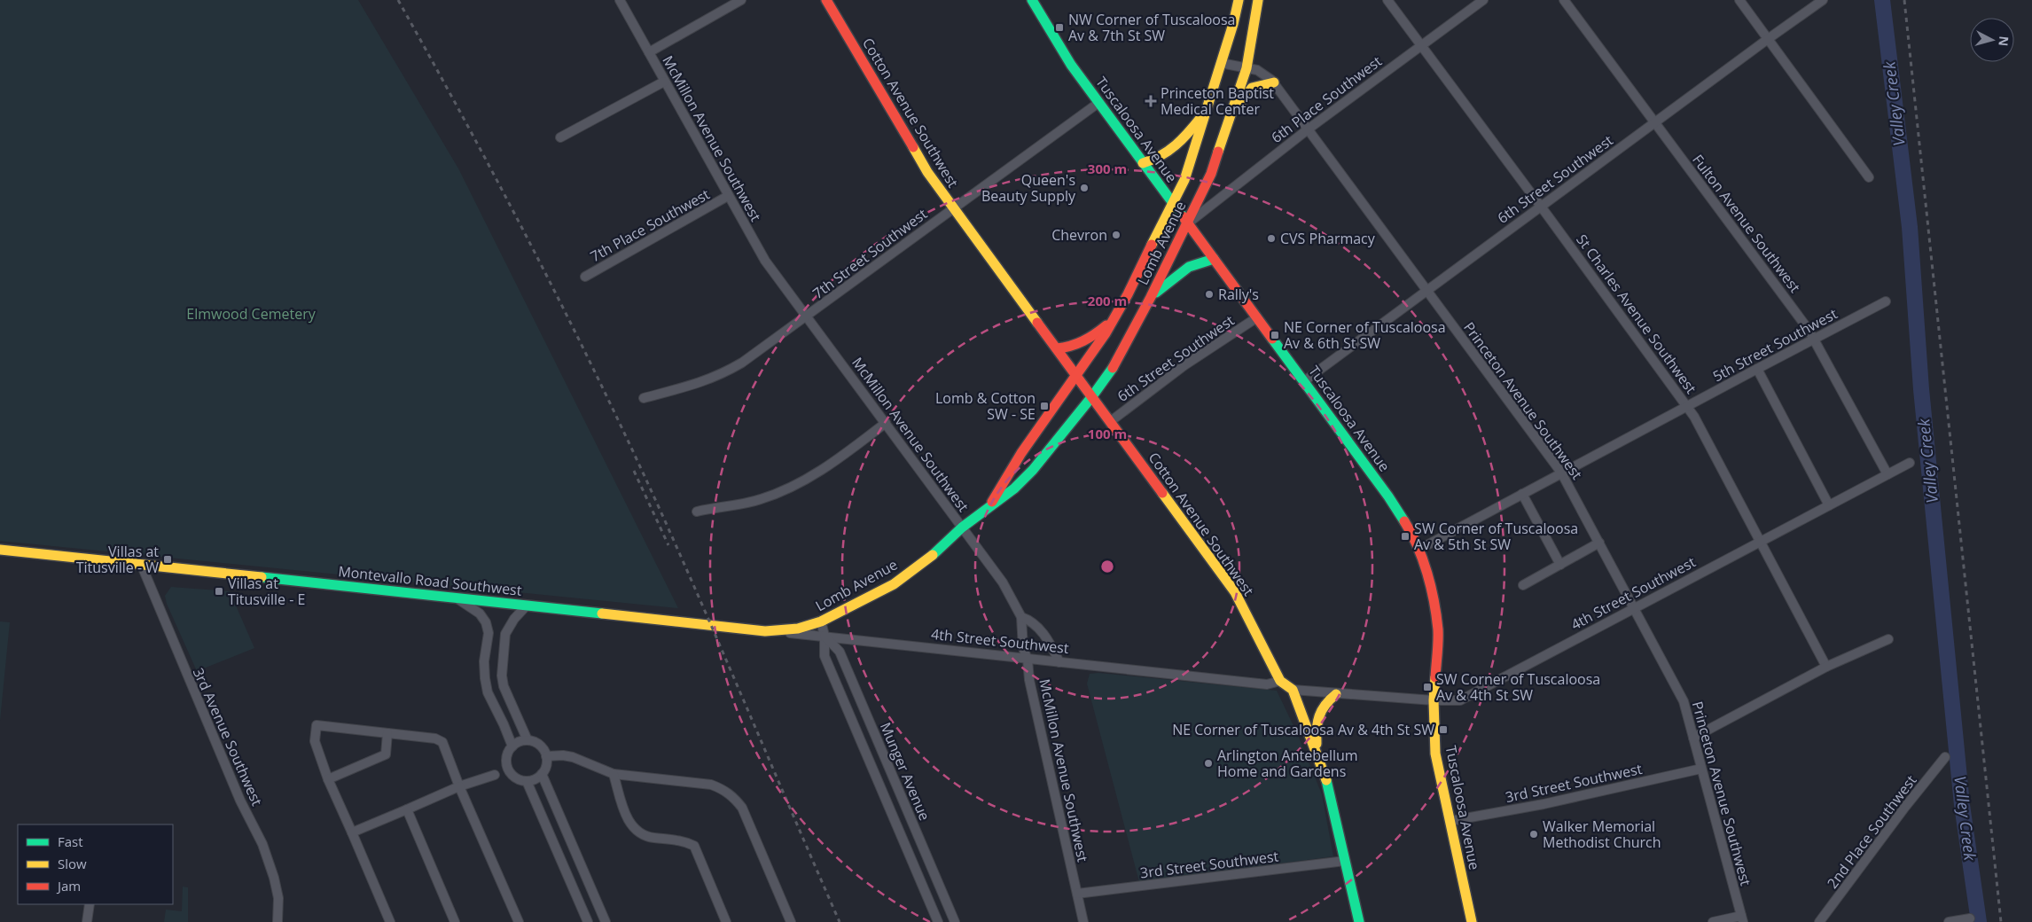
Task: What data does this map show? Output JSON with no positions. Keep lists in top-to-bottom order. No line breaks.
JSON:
{"streets":{"main road":["Cotton Avenue Southwest","Tuscaloosa Avenue","Lomb Avenue","Montevallo Road Southwest","4th Street Southwest"],"street":["6th Place Southwest","McMillon Avenue Southwest","6th Street Southwest","Fulton Avenue Southwest","7th Place Southwest","7th Street Southwest","St Charles Avenue Southwest","5th Street Southwest","Princeton Avenue Southwest","3rd Avenue Southwest","Munger Avenue","3rd Street Southwest","2nd Place Southwest"]},"crossings":[["6th Place Southwest","Tuscaloosa Avenue"],["6th Place Southwest","Lomb Avenue"],["6th Place Southwest","St Charles Avenue Southwest"],["6th Place Southwest","Princeton Avenue Southwest"],["Cotton Avenue Southwest","6th Street Southwest"],["Cotton Avenue Southwest","Lomb Avenue"],["Cotton Avenue Southwest","7th Street Southwest"],["Cotton Avenue Southwest","4th Street Southwest"],["Tuscaloosa Avenue","6th Street Southwest"],["Tuscaloosa Avenue","Lomb Avenue"],["Tuscaloosa Avenue","7th Street Southwest"],["Tuscaloosa Avenue","5th Street Southwest"],["Tuscaloosa Avenue","4th Street Southwest"],["Tuscaloosa Avenue","3rd Street Southwest"],["McMillon Avenue Southwest","7th Place Southwest"],["McMillon Avenue Southwest","Lomb Avenue"],["McMillon Avenue Southwest","7th Street Southwest"],["McMillon Avenue Southwest","4th Street Southwest"],["McMillon Avenue Southwest","3rd Street Southwest"],["6th Street Southwest","Fulton Avenue Southwest"],["6th Street Southwest","St Charles Avenue Southwest"],["6th Street Southwest","Princeton Avenue Southwest"],["Fulton Avenue Southwest","5th Street Southwest"],["Fulton Avenue Southwest","4th Street Southwest"],["Lomb Avenue","Princeton Avenue Southwest"],["Lomb Avenue","4th Street Southwest"],["Lomb Avenue","Munger Avenue"],["St Charles Avenue Southwest","5th Street Southwest"],["St Charles Avenue Southwest","4th Street Southwest"],["5th Street Southwest","Princeton Avenue Southwest"],["Princeton Avenue Southwest","4th Street Southwest"],["Princeton Avenue Southwest","3rd Street Southwest"],["Montevallo Road Southwest","4th Street Southwest"],["Montevallo Road Southwest","3rd Avenue Southwest"],["4th Street Southwest","Munger Avenue"]],"water":["Valley Creek"],"parks":["Elmwood Cemetery"],"places":{"transit":["NW Corner of Tuscaloosa Av & 7th St SW","NE Corner of Tuscaloosa Av & 6th St SW","Lomb & Cotton SW - SE","SW Corner of Tuscaloosa Av & 5th St SW","Villas at Titusville - W","Villas at Titusville - E","SW Corner of Tuscaloosa Av & 4th St SW","NE Corner of Tuscaloosa Av & 4th St SW"],"health":["Princeton Baptist Medical Center"],"other":["Queen's Beauty Supply","Chevron","CVS Pharmacy","Rally's","Arlington Antebellum Home and Gardens","Walker Memorial Methodist Church"]},"legend":["Fast","Slow","Jam"],"north":"right","rings":["300 m","200 m","100 m"]}
